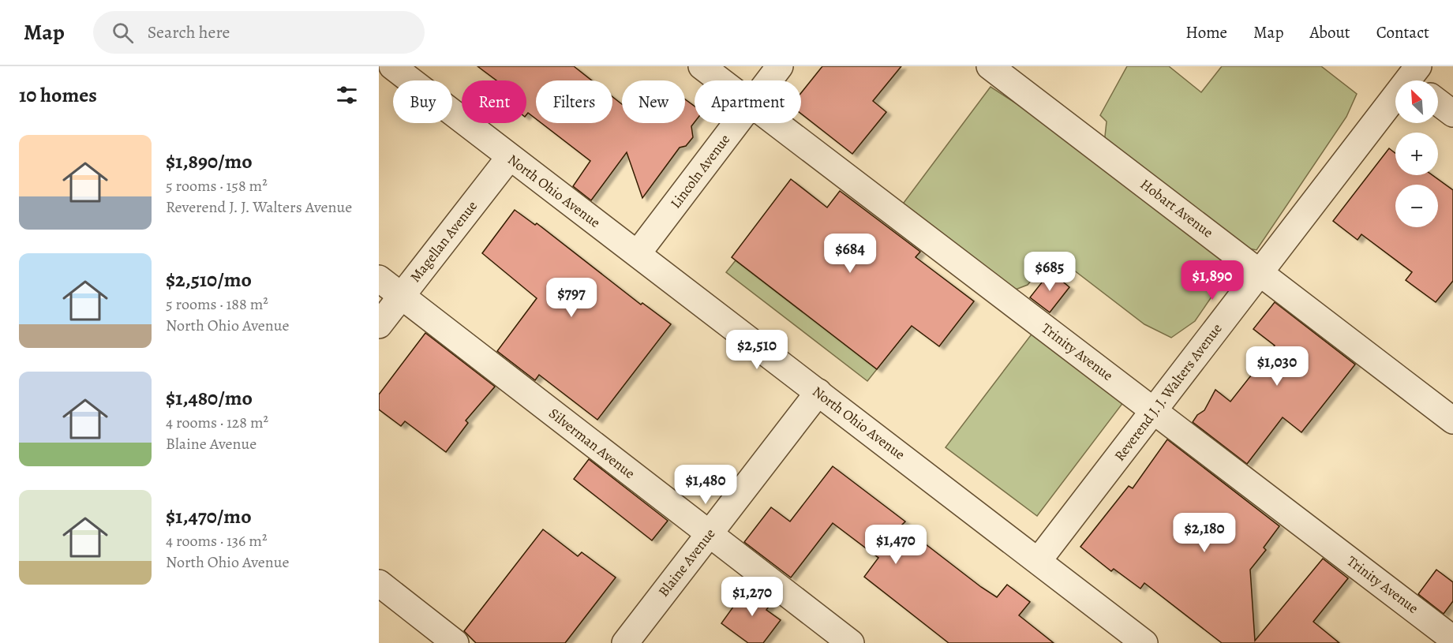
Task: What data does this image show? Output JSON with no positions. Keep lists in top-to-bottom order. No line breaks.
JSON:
{"streets":{"street":["Lincoln Avenue","North Ohio Avenue","Hobart Avenue","Magellan Avenue","Trinity Avenue","Reverend J. J. Walters Avenue","Silverman Avenue","Blaine Avenue"]},"crossings":[["Lincoln Avenue","North Ohio Avenue"],["North Ohio Avenue","Magellan Avenue"],["North Ohio Avenue","Reverend J. J. Walters Avenue"],["North Ohio Avenue","Blaine Avenue"],["Hobart Avenue","Reverend J. J. Walters Avenue"],["Magellan Avenue","Silverman Avenue"],["Trinity Avenue","Reverend J. J. Walters Avenue"],["Silverman Avenue","Blaine Avenue"]],"north":"top left","page":{"header":"Map","search":"Search here","nav":["Home","Map","About","Contact"],"heading":"10 homes","map_buttons":["+","−"],"chip":["Buy","Rent","Filters","New","Apartment"],"list":[{"name":"$1,890/mo","note":"5 rooms · 158 m² · Reverend J. J. Walters Avenue"},{"name":"$2,510/mo","note":"5 rooms · 188 m² · North Ohio Avenue"},{"name":"$1,480/mo","note":"4 rooms · 128 m² · Blaine Avenue"},{"name":"$1,470/mo","note":"4 rooms · 136 m² · North Ohio Avenue"}],"price":["$684","$685","$1,890","$797","$2,510","$1,030","$1,480","$2,180","$1,470","$1,270"]}}
